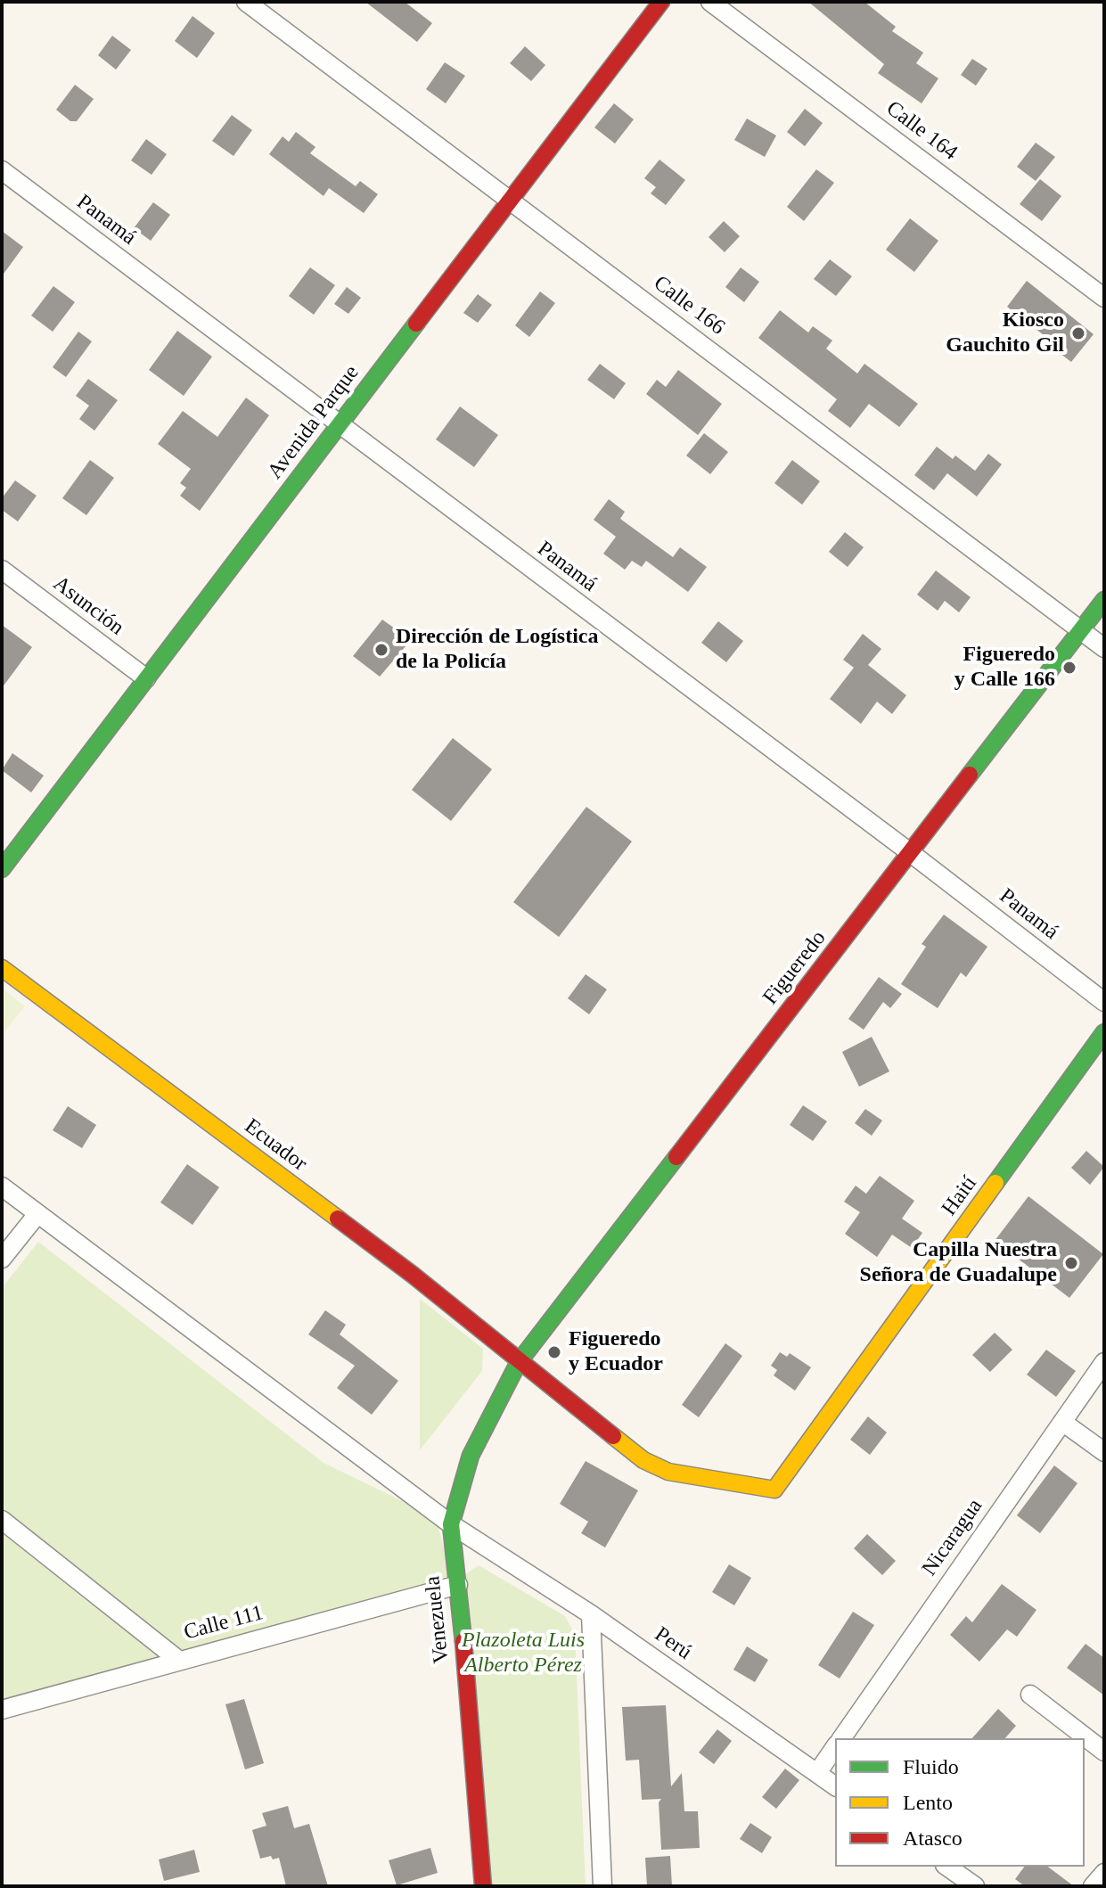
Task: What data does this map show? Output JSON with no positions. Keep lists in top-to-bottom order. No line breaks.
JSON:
{"streets":{"street":["Calle 164","Panamá","Calle 166","Avenida Parque","Asunción","Figueredo","Ecuador","Haití","Nicaragua","Venezuela","Calle 111","Perú"]},"crossings":[["Panamá","Avenida Parque"],["Panamá","Figueredo"],["Calle 166","Avenida Parque"],["Calle 166","Figueredo"],["Avenida Parque","Asunción"],["Figueredo","Ecuador"],["Figueredo","Venezuela"],["Ecuador","Haití"],["Ecuador","Venezuela"],["Venezuela","Calle 111"],["Venezuela","Perú"]],"parks":["Plazoleta Luis Alberto Pérez"],"places":["Kiosco Gauchito Gil","Dirección de Logística de la Policía","Figueredo y Calle 166","Capilla Nuestra Señora de Guadalupe","Figueredo y Ecuador"],"legend":["Fluido","Lento","Atasco"]}
